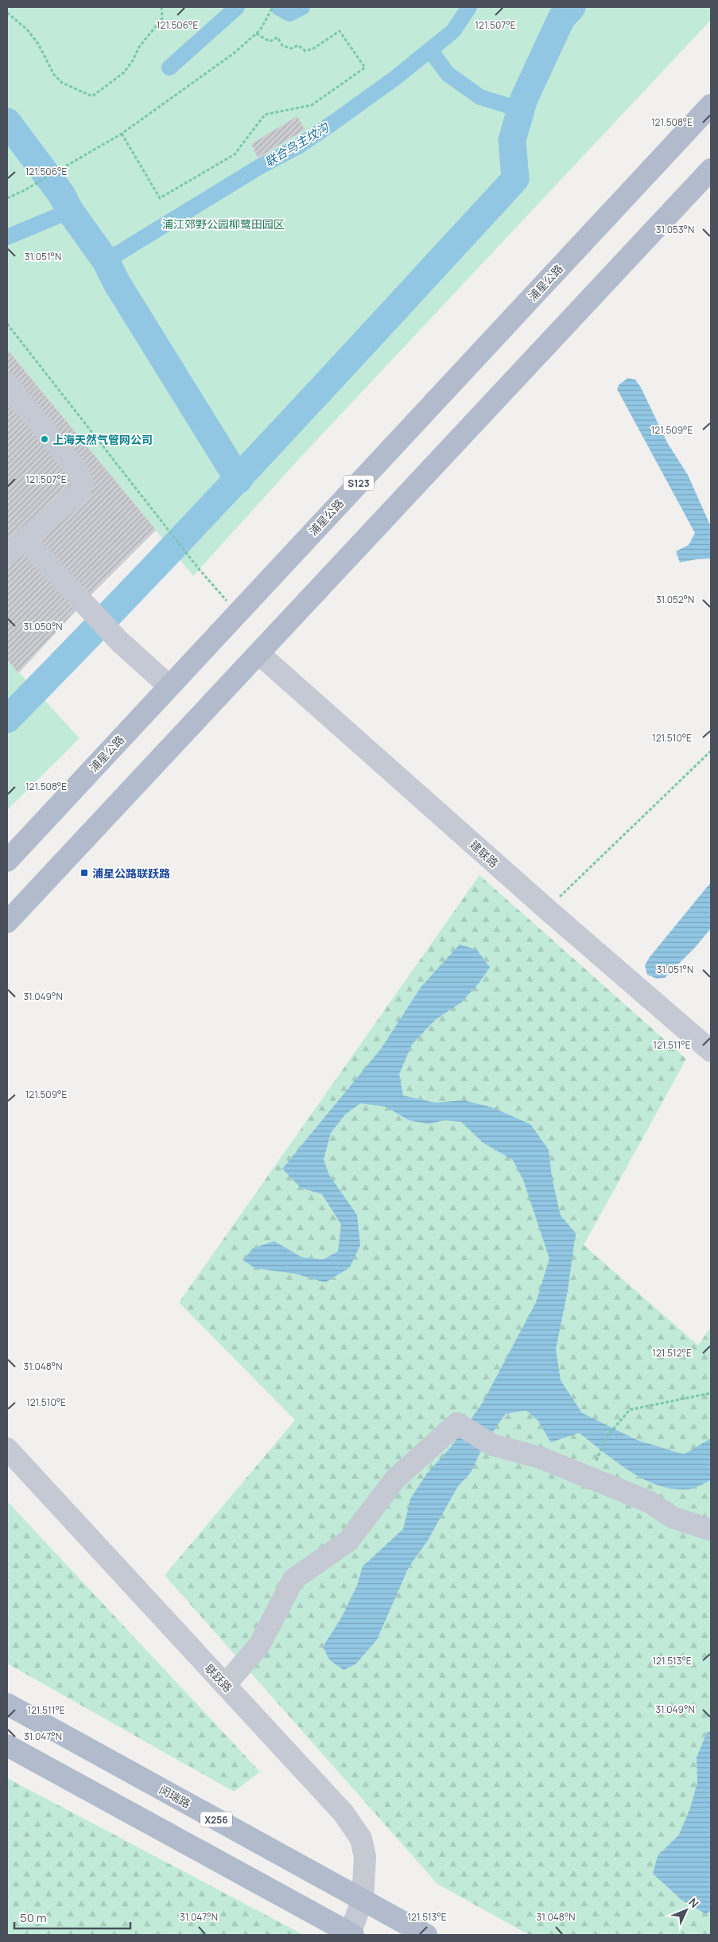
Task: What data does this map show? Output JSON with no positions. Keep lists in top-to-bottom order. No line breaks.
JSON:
{"streets":{"main road":["浦星公路","S123","闵瑞路","X256"],"street":["建联路","联跃路"]},"crossings":[["联跃路","闵瑞路"]],"water":["联合鸟主坟沟"],"parks":["浦江郊野公园柳鹭田园区"],"places":{"other":["上海天然气管网公司"],"transit":["浦星公路联跃路"]},"scale_bar":"50 m","north":"top right","coordinates":["121.506°E","121.507°E","121.508°E","31.053°N","31.051°N","121.509°E","31.052°N","31.050°N","121.510°E","31.049°N","121.511°E","121.512°E","31.048°N","121.513°E","31.047°N"]}
